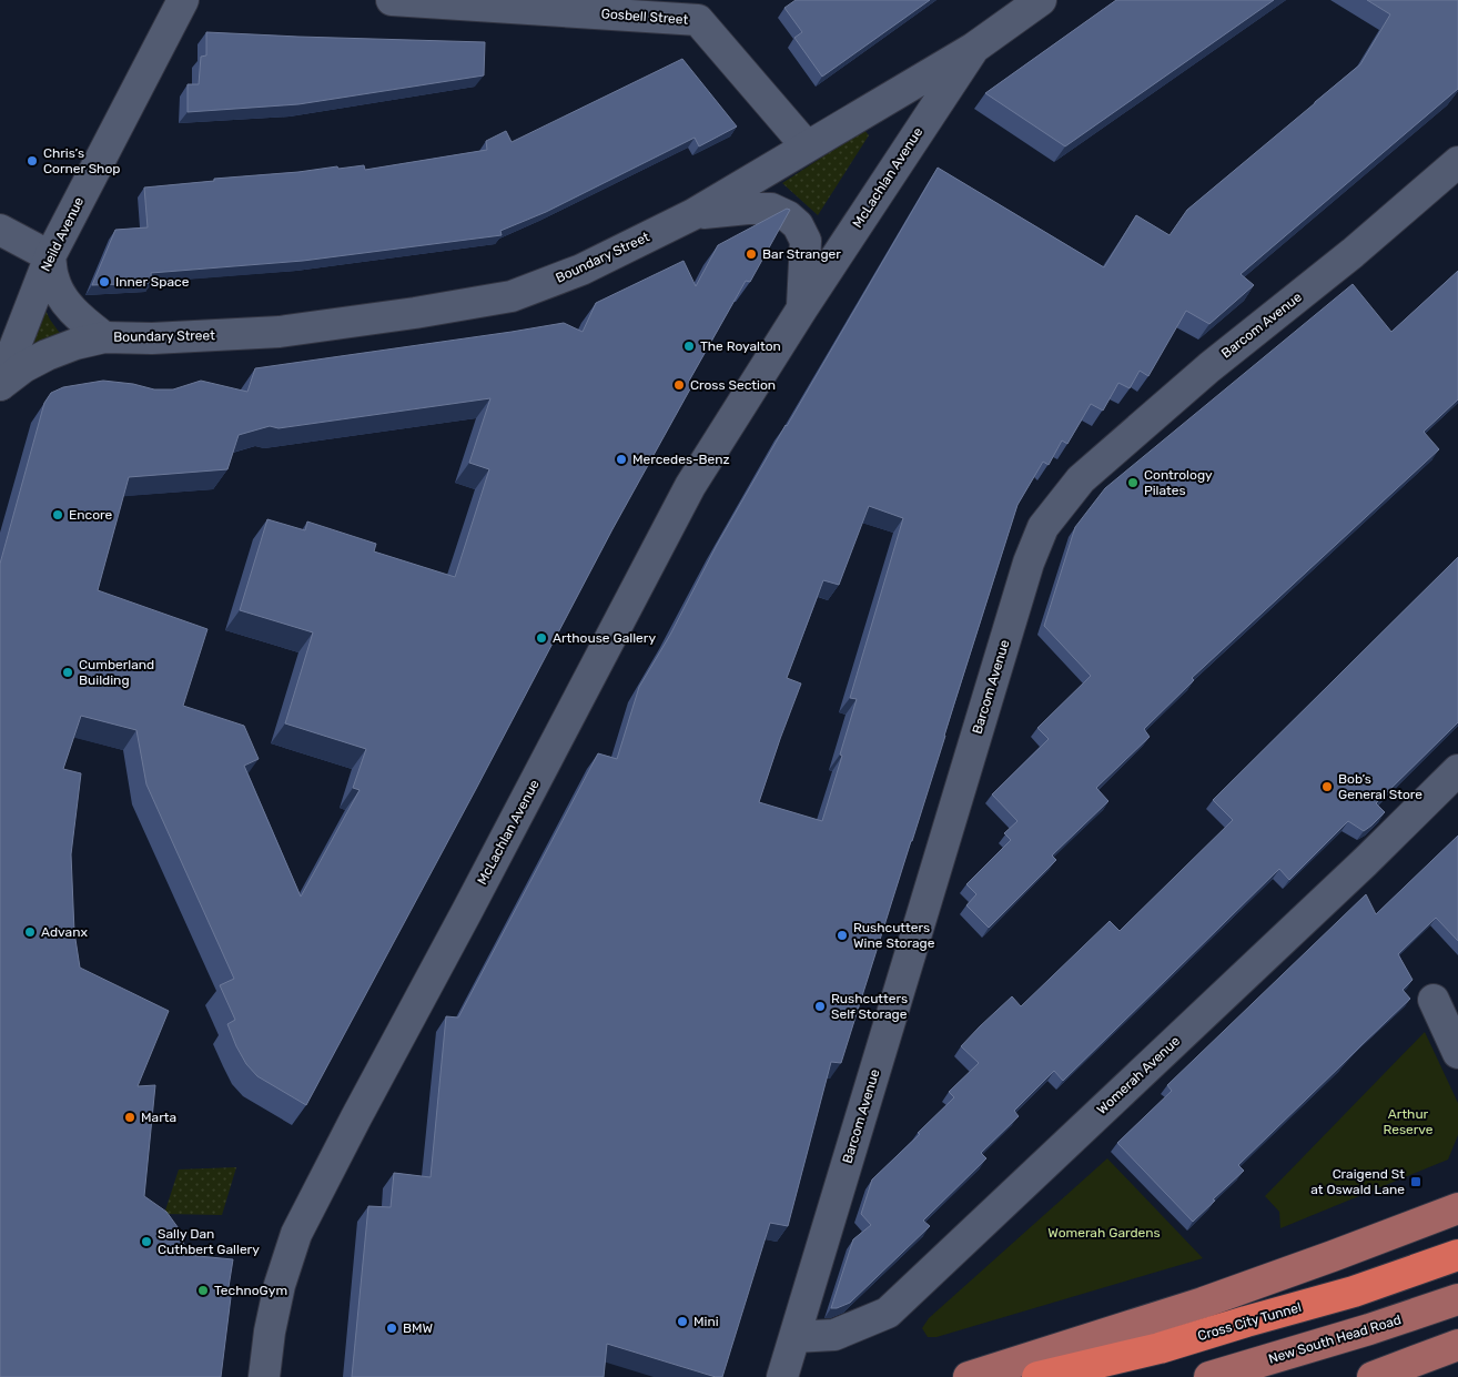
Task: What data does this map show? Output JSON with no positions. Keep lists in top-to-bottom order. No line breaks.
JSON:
{"streets":{"highway":["Cross City Tunnel"],"main road":["New South Head Road"],"street":["Gosbell Street","McLachlan Avenue","Neild Avenue","Boundary Street","Barcom Avenue","Womerah Avenue"]},"crossings":[["Gosbell Street","Boundary Street"],["McLachlan Avenue","Boundary Street"],["Neild Avenue","Boundary Street"],["Barcom Avenue","Womerah Avenue"]],"parks":["Arthur Reserve","Womerah Gardens"],"places":{"other":["Chris’s Corner Shop","Bar Stranger","Inner Space","The Royalton","Cross Section","Mercedes-Benz","Contrology Pilates","Encore","Arthouse Gallery","Cumberland Building","Bob’s General Store","Advanx","Rushcutters Wine Storage","Rushcutters Self Storage","Marta","Sally Dan Cuthbert Gallery","TechnoGym","Mini","BMW"],"transit":["Craigend St at Oswald Lane"]}}
